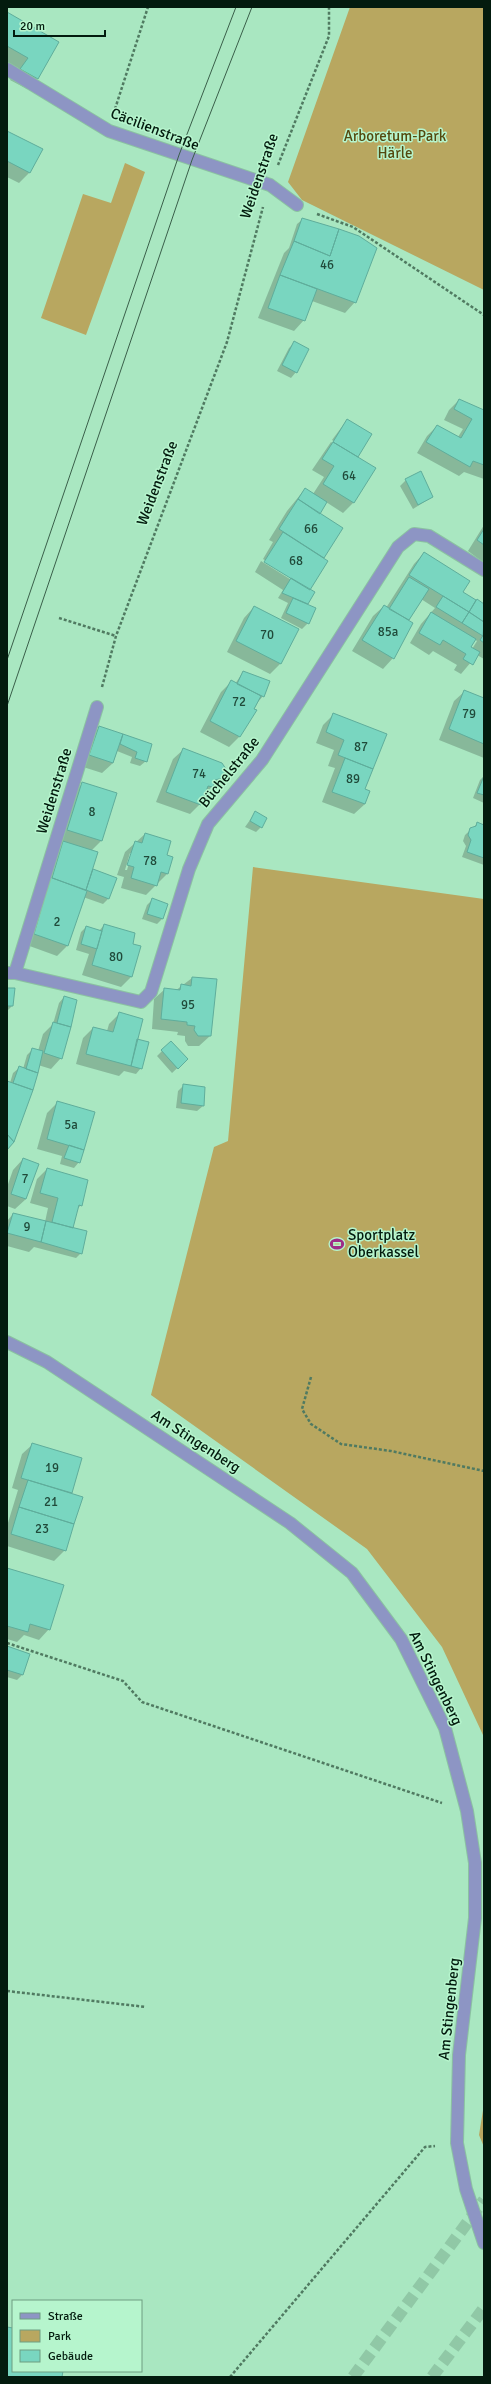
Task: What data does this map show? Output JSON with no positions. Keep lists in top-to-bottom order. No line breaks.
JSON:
{"streets":{"street":["Cäcilienstraße","Weidenstraße","Büchelstraße","Am Stingenberg"]},"crossings":[["Cäcilienstraße","Weidenstraße"],["Weidenstraße","Büchelstraße"]],"parks":["Arboretum-Park Härle"],"places":{"sports":["Sportplatz Oberkassel"]},"house_numbers":["46","64","66","68","85a","70","72","79","87","74","89","8","78","2","80","95","5a","7","9","19","21","23"],"legend":["Straße","Park","Gebäude"],"scale_bar":"20 m"}
